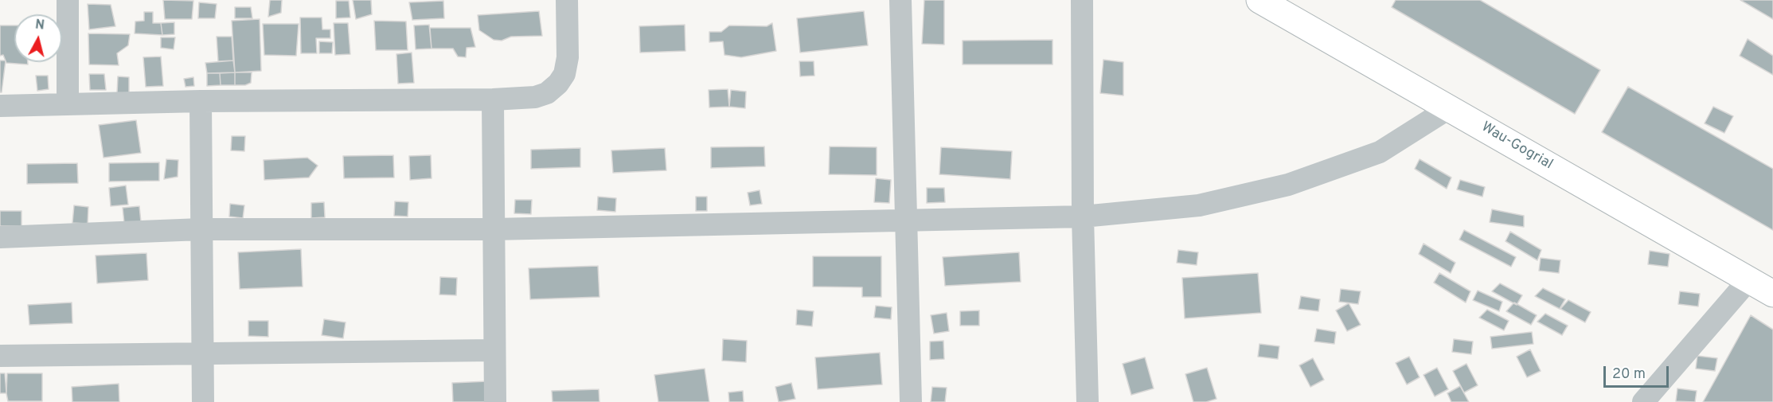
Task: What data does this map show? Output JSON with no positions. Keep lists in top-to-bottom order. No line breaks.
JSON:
{"streets":{"main road":["Wau-Gogrial"]},"scale_bar":"20 m","north":"top"}
